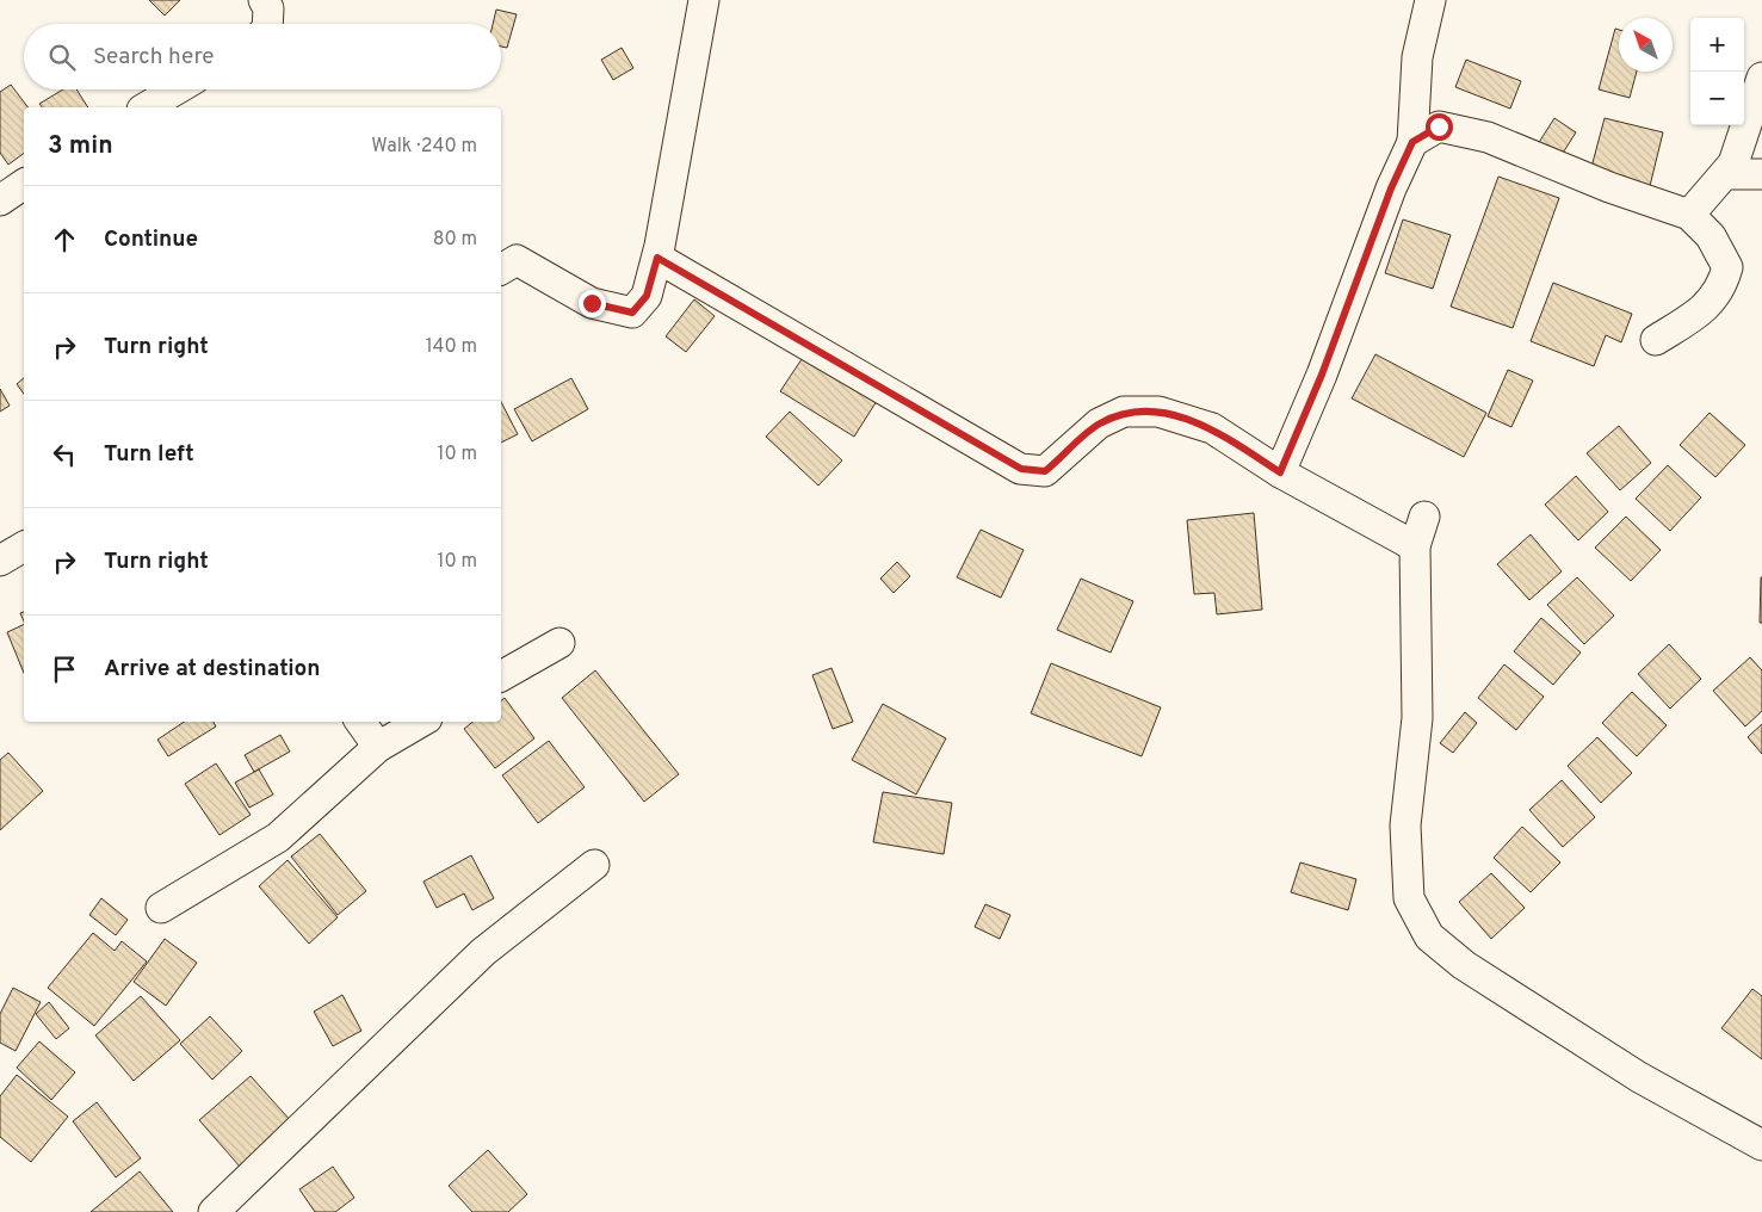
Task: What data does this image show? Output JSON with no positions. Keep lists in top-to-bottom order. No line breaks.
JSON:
{"north":"top left","page":{"map_buttons":["+","−"],"search":"Search here","heading":["3 min","Walk · 240 m"],"list":[["Continue","80 m"],["Turn right","140 m"],["Turn left","10 m"],["Turn right","10 m"],"Arrive at destination"]}}
